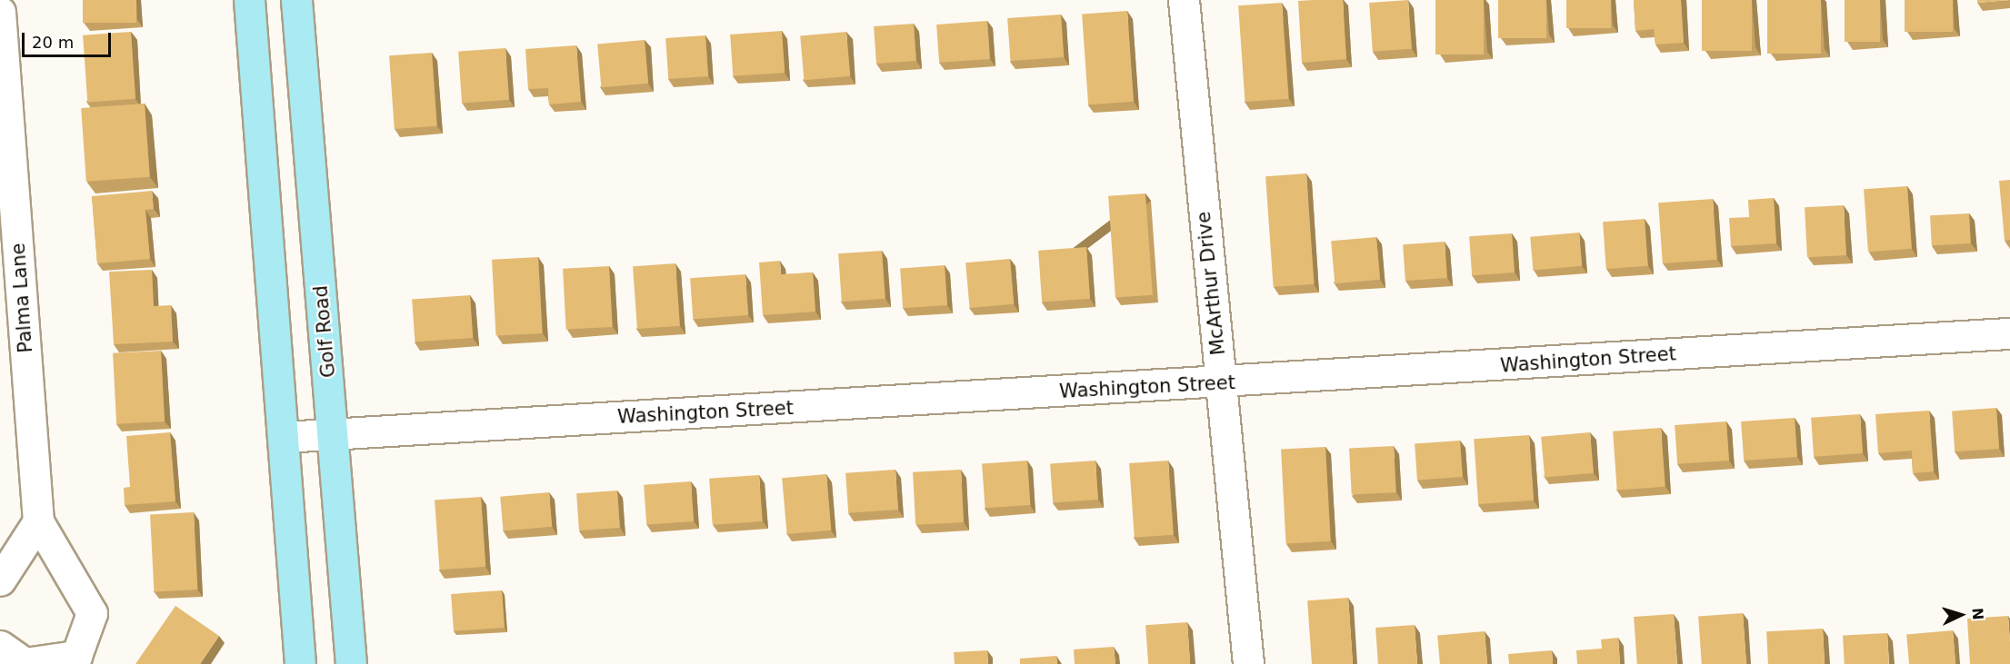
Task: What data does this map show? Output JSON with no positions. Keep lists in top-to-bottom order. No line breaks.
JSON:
{"streets":{"main road":["Golf Road"],"street":["McArthur Drive","Palma Lane","Washington Street"]},"crossings":[["McArthur Drive","Washington Street"],["Golf Road","Washington Street"]],"scale_bar":"20 m","north":"right"}
